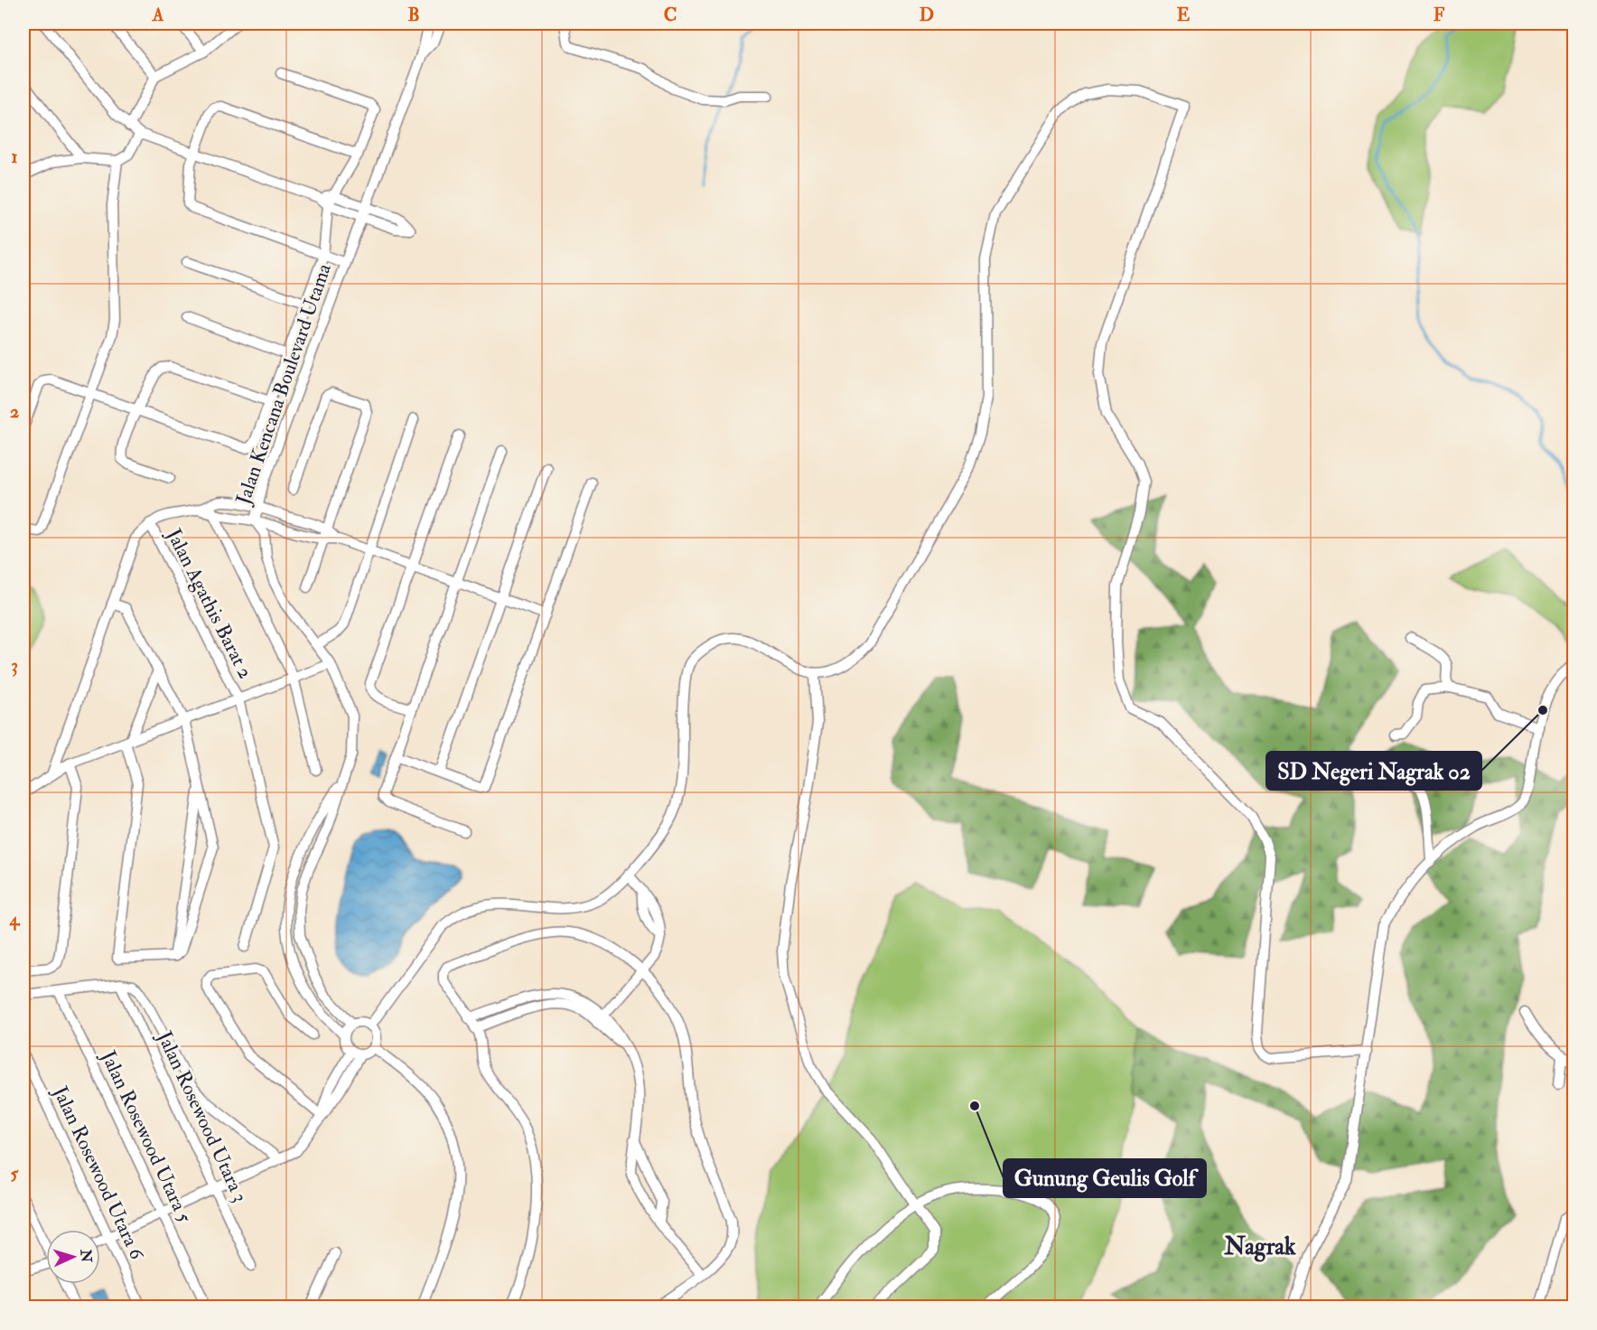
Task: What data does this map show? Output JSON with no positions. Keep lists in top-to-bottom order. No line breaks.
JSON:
{"streets":{"street":["Jalan Kencana Boulevard Utama","Jalan Agathis Barat 2","Jalan Rosewood Utara 3","Jalan Rosewood Utara 5","Jalan Rosewood Utara 6"]},"districts":["Nagrak"],"places":["SD Negeri Nagrak 02","Gunung Geulis Golf"],"north":"right","grid":{"columns":["A","B","C","D","E","F"],"rows":["1","2","3","4","5"]}}
